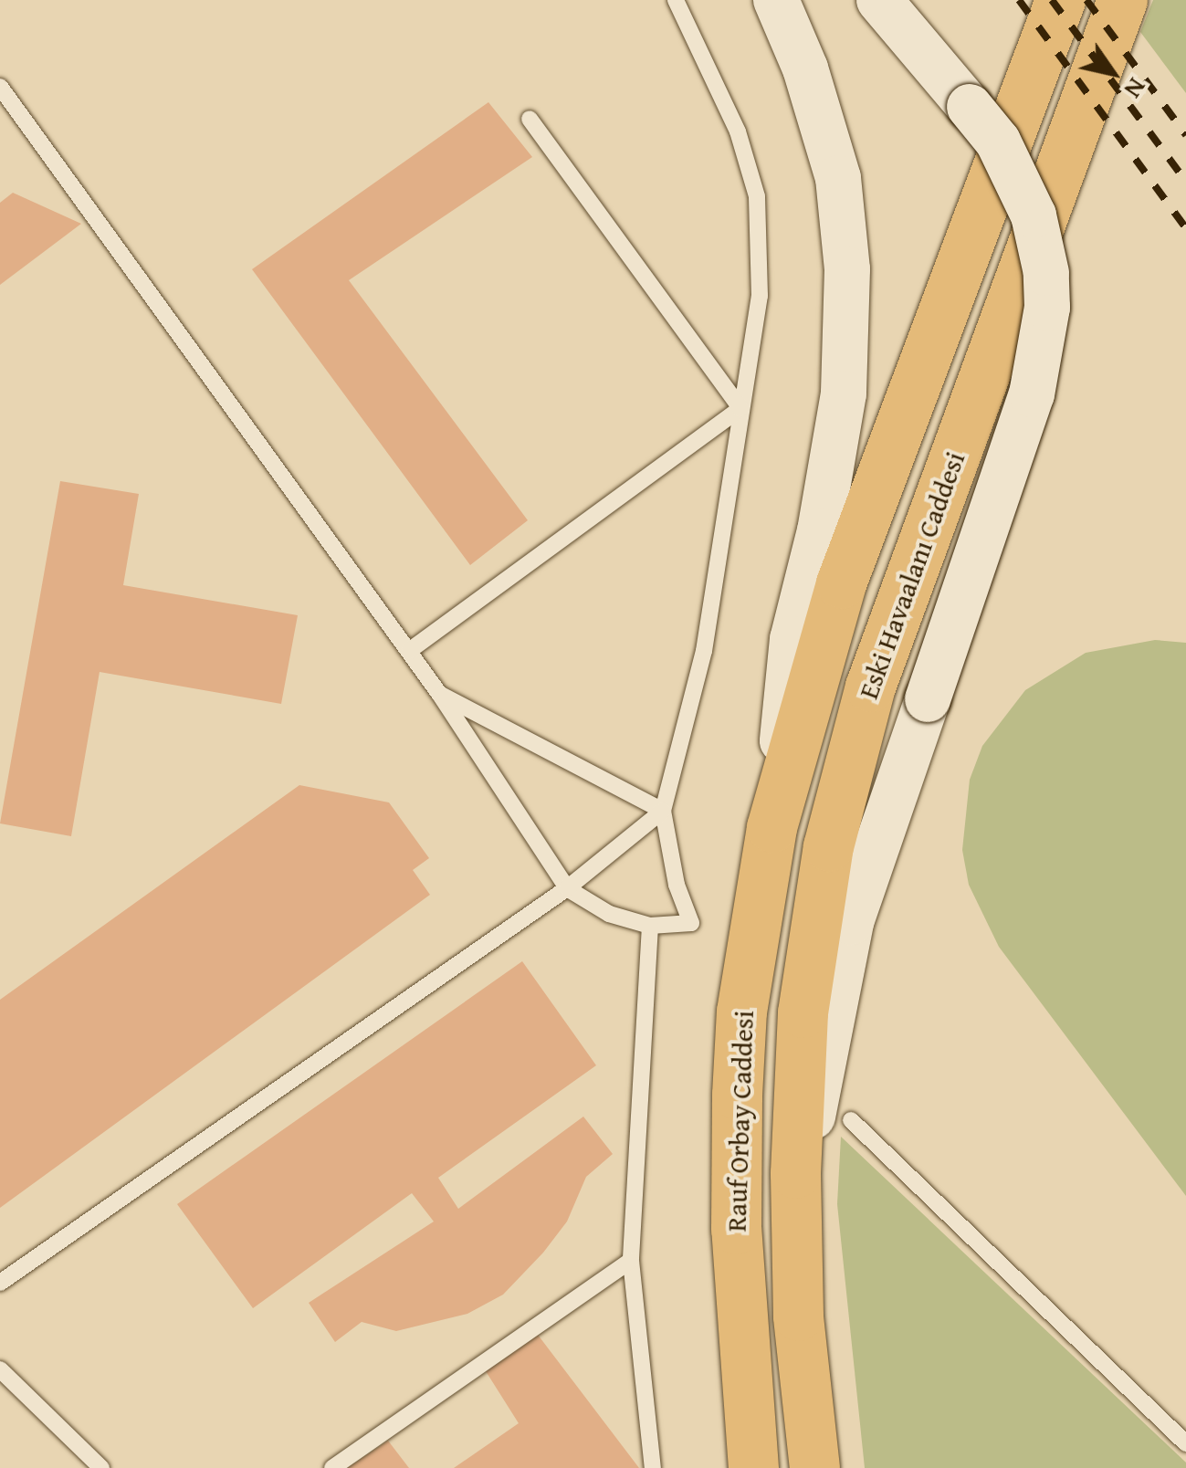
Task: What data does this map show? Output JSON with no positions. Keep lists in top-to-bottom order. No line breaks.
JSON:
{"streets":{"highway":["Eski Havaalanı Caddesi","Rauf Orbay Caddesi"]},"crossings":[["Eski Havaalanı Caddesi","Rauf Orbay Caddesi"]],"north":"bottom right"}
